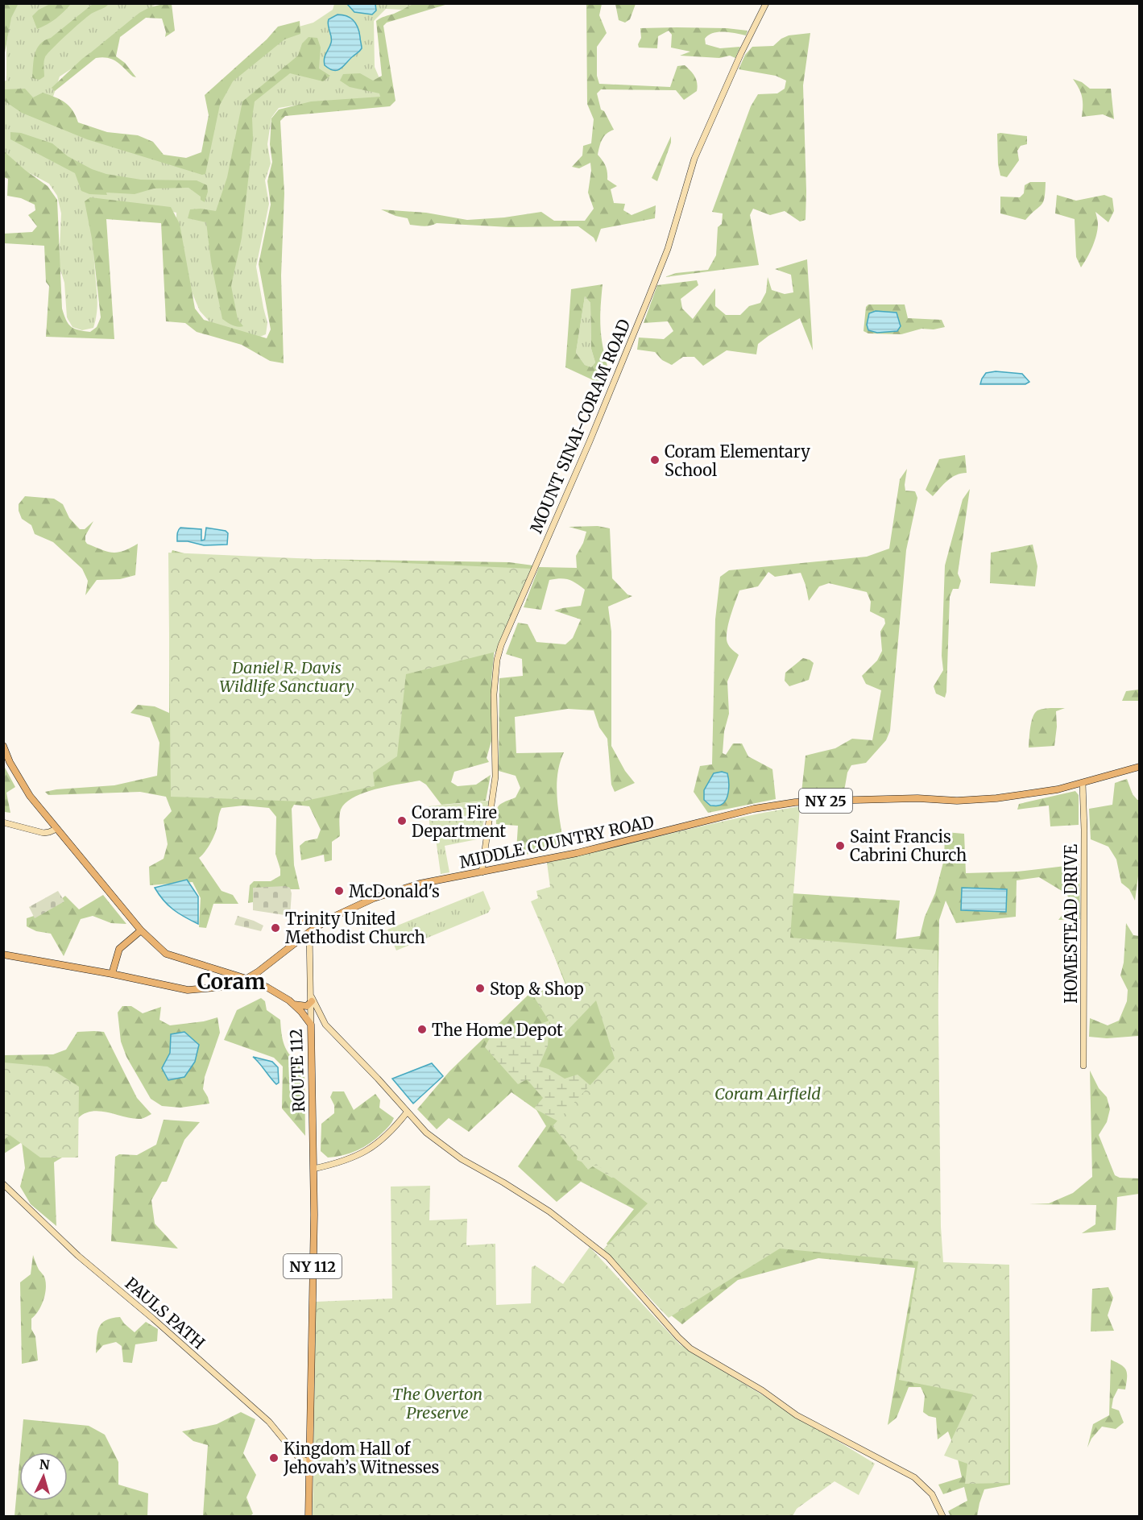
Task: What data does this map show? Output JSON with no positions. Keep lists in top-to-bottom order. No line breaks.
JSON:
{"streets":{"main road":["MOUNT SINAI-CORAM ROAD","NY 25","MIDDLE COUNTRY ROAD","HOMESTEAD DRIVE","ROUTE 112","NY 112","PAULS PATH"]},"crossings":[["MOUNT SINAI-CORAM ROAD","MIDDLE COUNTRY ROAD"],["MIDDLE COUNTRY ROAD","HOMESTEAD DRIVE"],["MIDDLE COUNTRY ROAD","ROUTE 112"],["ROUTE 112","PAULS PATH"]],"districts":["Coram"],"parks":["Daniel R. Davis Wildlife Sanctuary","Coram Airfield","The Overton Preserve"],"places":["Coram Elementary School","Coram Fire Department","Saint Francis Cabrini Church","McDonald's","Trinity United Methodist Church","Stop & Shop","The Home Depot","Kingdom Hall of Jehovah’s Witnesses"],"north":"top"}
